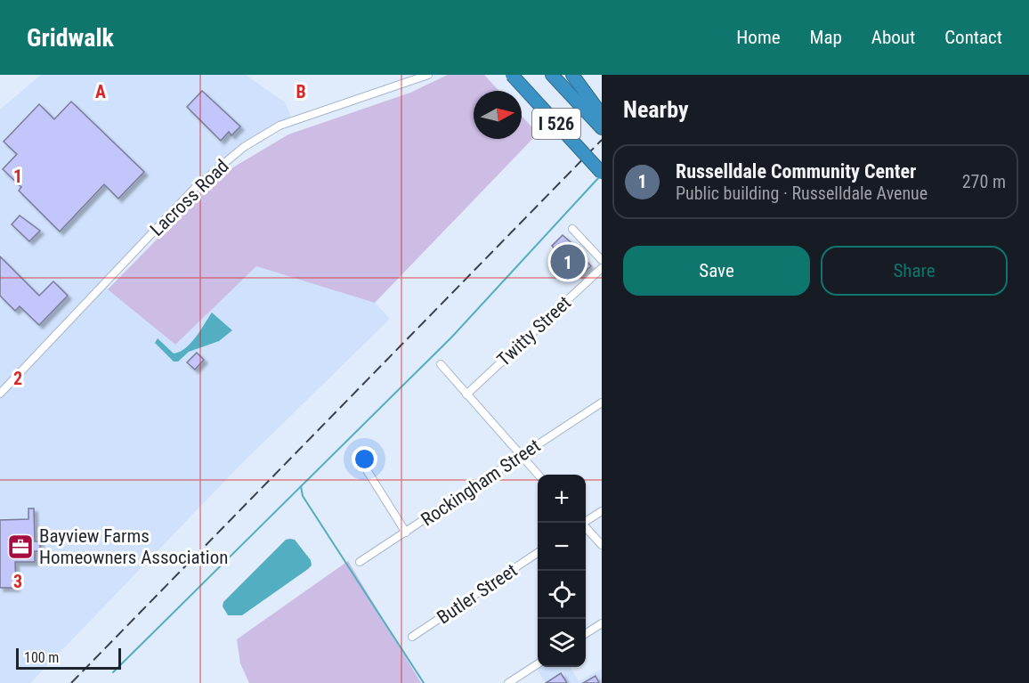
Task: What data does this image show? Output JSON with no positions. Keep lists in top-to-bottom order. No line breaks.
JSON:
{"streets":{"highway":["I 526"],"street":["Lacross Road","Twitty Street","Rockingham Street","Butler Street"]},"places":{"office":["Bayview Farms Homeowners Association"]},"scale_bar":"100 m","north":"right","page":{"header":"Gridwalk","nav":["Home","Map","About","Contact"],"heading":"Nearby","list":[{"mark":"1","name":"Russelldale Community Center","note":"Public building · Russelldale Avenue","value":"270 m"}],"buttons":["Save","Share"],"pins":"1","map_buttons":["+","−"],"scale":"100 m"},"grid":{"columns":["A","B"],"rows":["1","2","3"]}}
